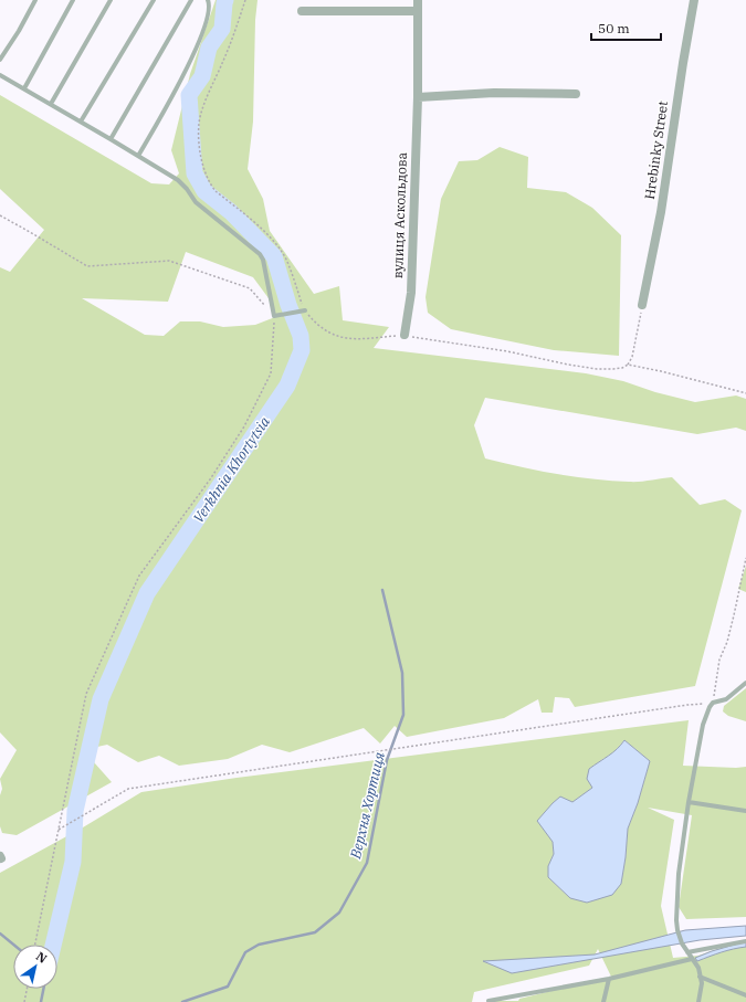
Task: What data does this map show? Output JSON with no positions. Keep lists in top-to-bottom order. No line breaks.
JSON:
{"streets":{"street":["Hrebinky Street","вулиця Аскольдова"]},"water":["Verkhnia Khortytsia","Верхня Хортиця"],"scale_bar":"50 m","north":"top right"}
